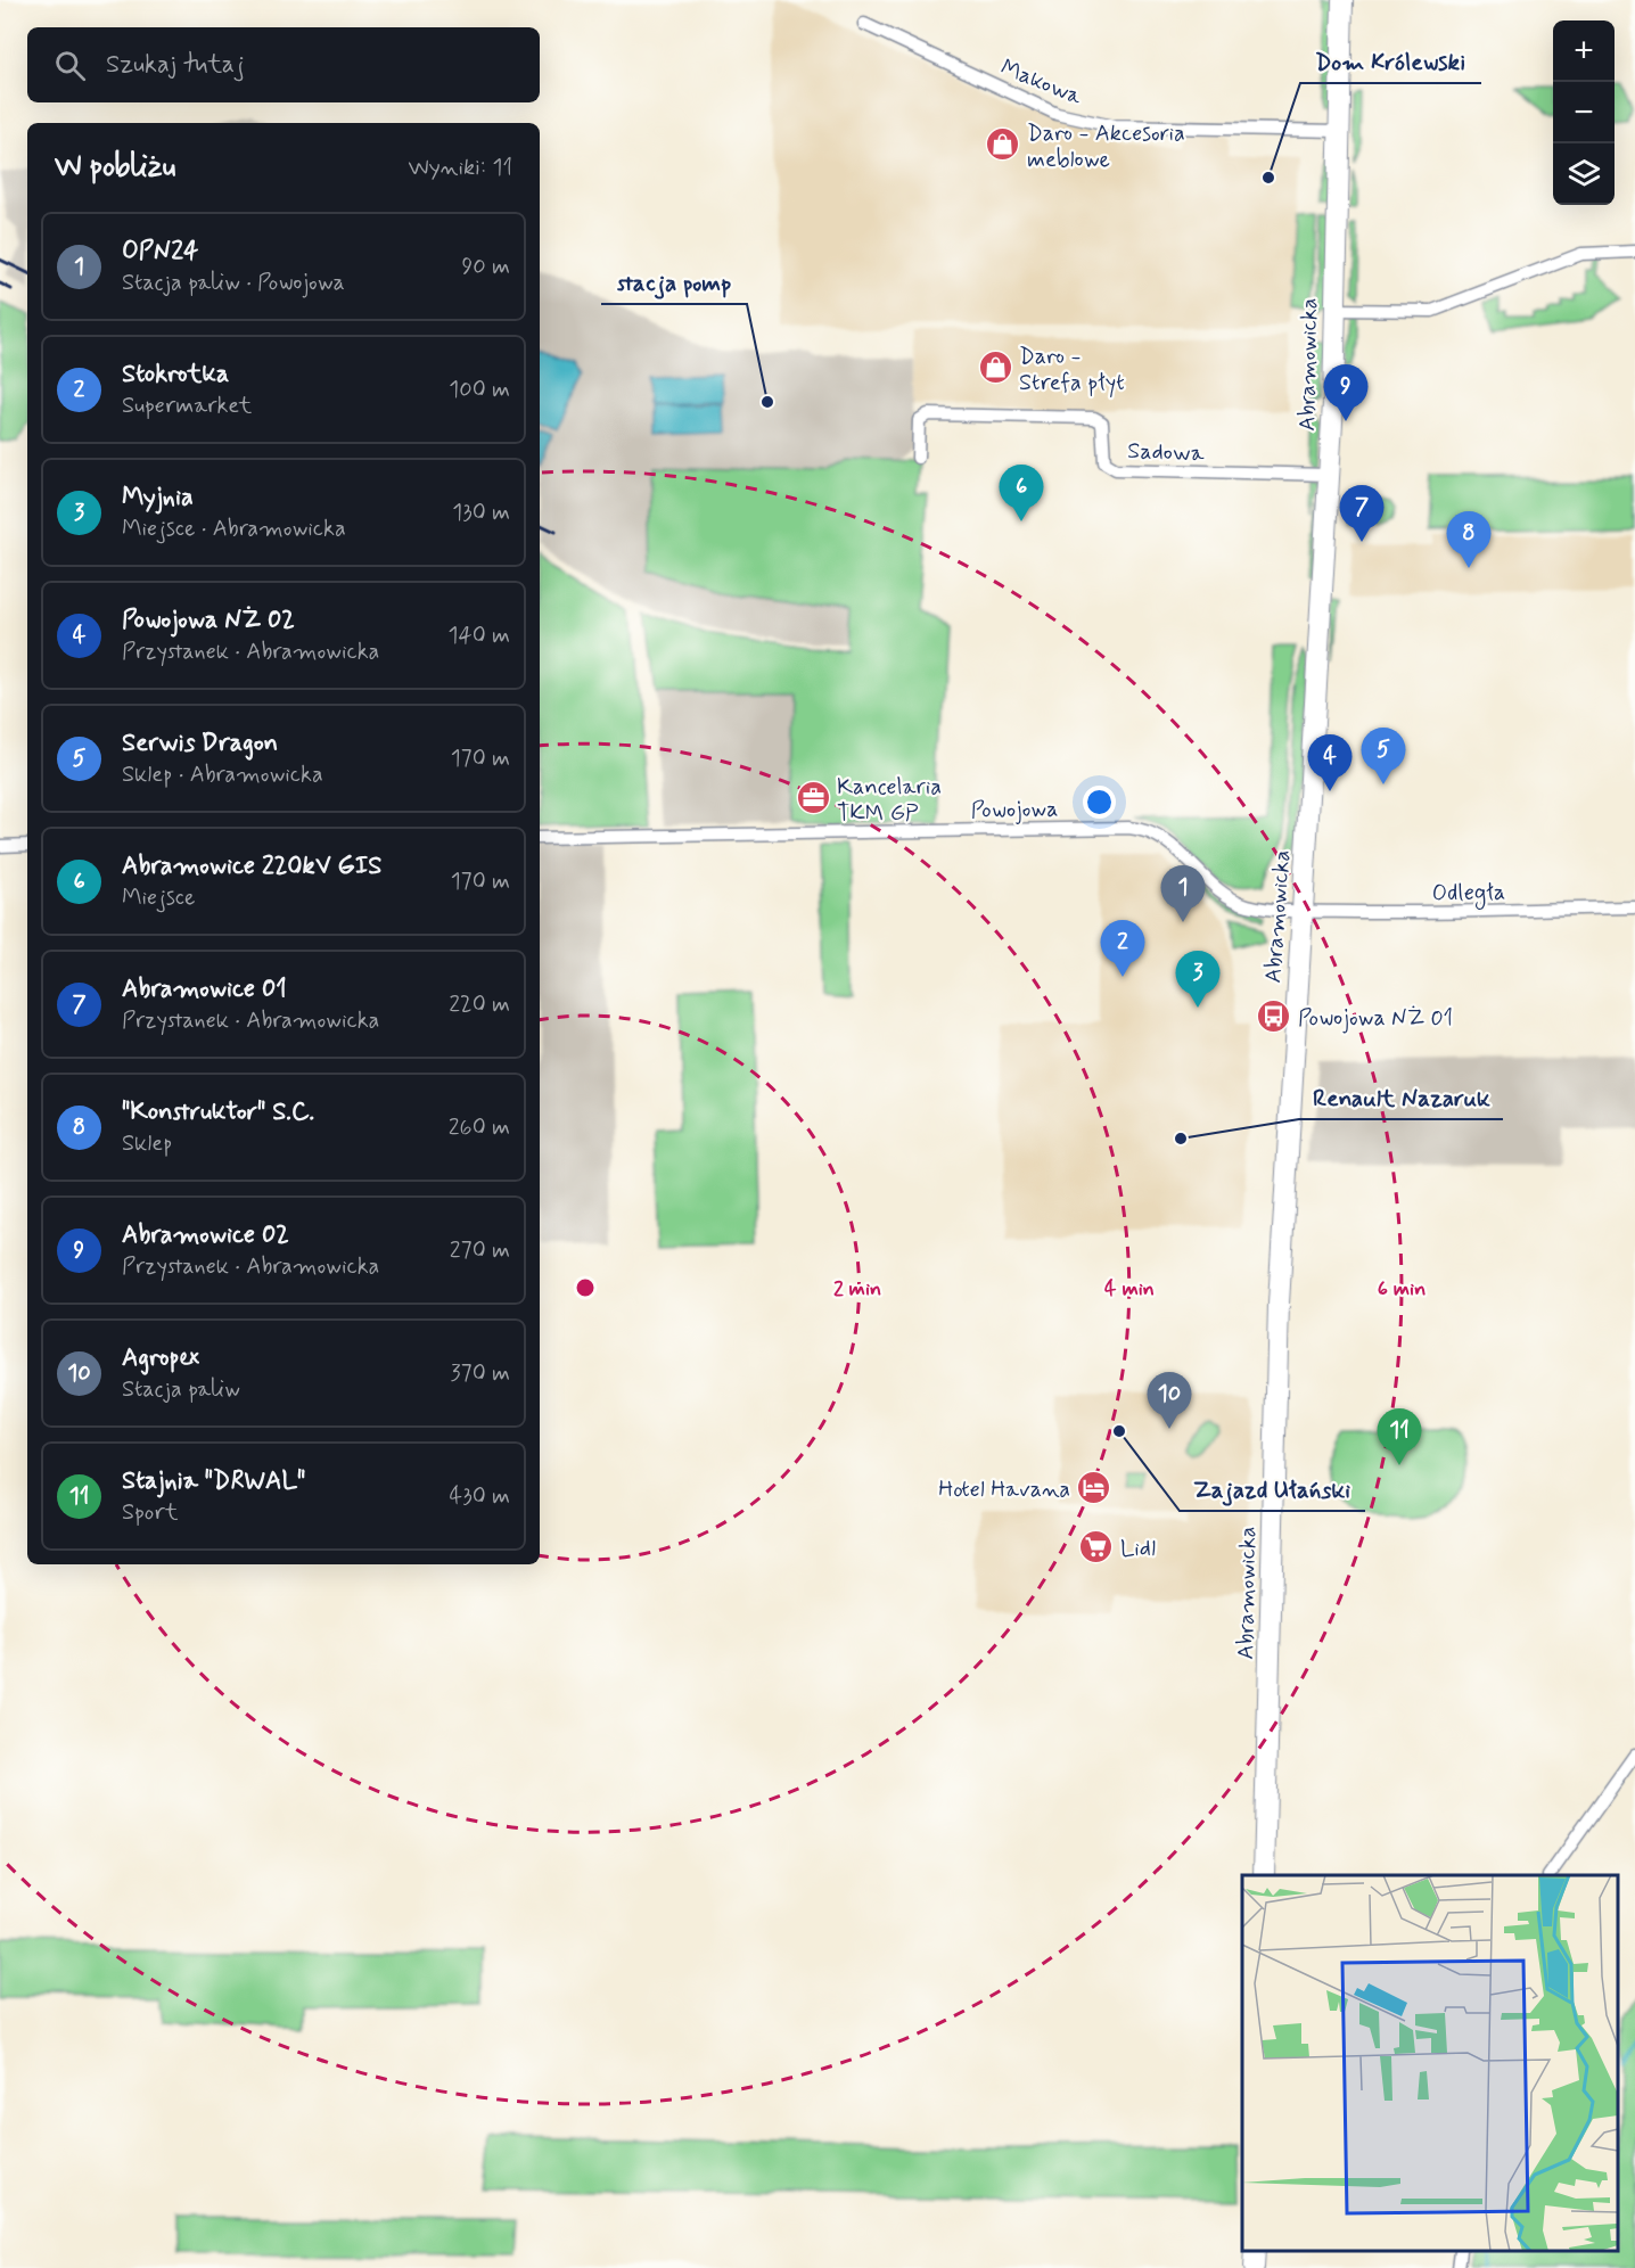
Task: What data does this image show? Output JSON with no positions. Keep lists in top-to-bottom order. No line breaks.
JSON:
{"streets":{"main road":["Abramowicka"],"street":["Makowa","Sadowa","Powojowa","Odległa"]},"crossings":[["Makowa","Abramowicka"],["Abramowicka","Sadowa"],["Abramowicka","Powojowa"],["Abramowicka","Odległa"],["Powojowa","Odległa"]],"places":{"shop":["Daro - Akcesoria meblowe","Daro - Strefa płyt"],"other":["Dom Królewski","stacja pomp","Renault Nazaruk","Zajazd Ułański"],"office":["Kancelaria TKM GP"],"bus stop":["Powojowa NŻ 01"],"hotel":["Hotel Havana"],"supermarket":["Lidl"]},"page":{"map_buttons":["+","−"],"search":"Szukaj tutaj","heading":["W pobliżu","Wyniki: 11"],"list":[{"mark":"1","name":"OPN24","note":"Stacja paliw · Powojowa","value":"90 m"},{"mark":"2","name":"Stokrotka","note":"Supermarket","value":"100 m"},{"mark":"3","name":"Myjnia","note":"Miejsce · Abramowicka","value":"130 m"},{"mark":"4","name":"Powojowa NŻ 02","note":"Przystanek · Abramowicka","value":"140 m"},{"mark":"5","name":"Serwis Dragon","note":"Sklep · Abramowicka","value":"170 m"},{"mark":"6","name":"Abramowice 220kV GIS","note":"Miejsce","value":"170 m"},{"mark":"7","name":"Abramowice 01","note":"Przystanek · Abramowicka","value":"220 m"},{"mark":"8","name":"\"Konstruktor\" S.C.","note":"Sklep","value":"260 m"},{"mark":"9","name":"Abramowice 02","note":"Przystanek · Abramowicka","value":"270 m"},{"mark":"10","name":"Agropex","note":"Stacja paliw","value":"370 m"},{"mark":"11","name":"Stajnia \"DRWAL\"","note":"Sport","value":"430 m"}],"pins":["9","6","7","8","5","4","1","2","3","10","11"]},"rings":["2 min","4 min","6 min"]}
